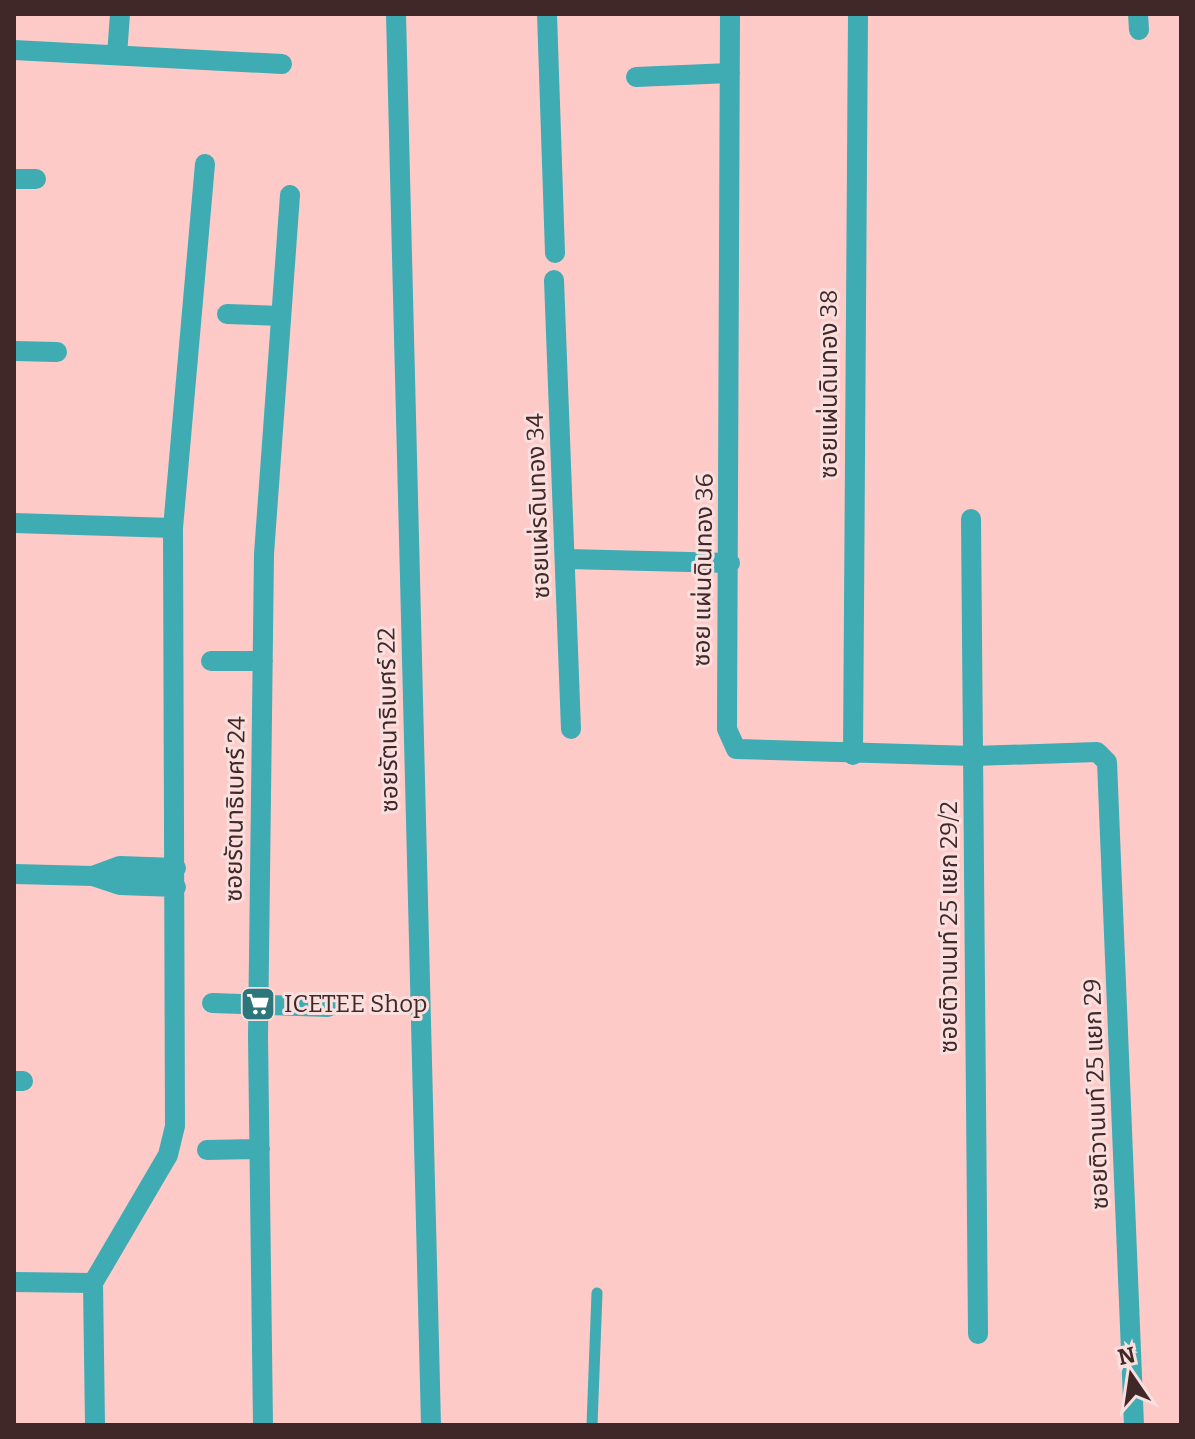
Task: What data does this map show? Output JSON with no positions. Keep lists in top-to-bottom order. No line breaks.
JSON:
{"streets":{"street":["ซอยแผ่นดินทอง 38","ซอยแผ่รดินทอง 34","ซอย แผ่นดินทอง 36","ซอยรัตนาธิเบศร์ 22","ซอยรัตนาธิเบศร์ 24","ซอยติวานนท์ 25 แยก 29/2","ซอยติวานนท์ 25 แยก 29"]},"crossings":[["ซอยแผ่นดินทอง 38","ซอย แผ่นดินทอง 36"],["ซอย แผ่นดินทอง 36","ซอยติวานนท์ 25 แยก 29/2"],["ซอย แผ่นดินทอง 36","ซอยติวานนท์ 25 แยก 29"]],"places":{"supermarket":["ICETEE Shop"]},"north":"top"}
